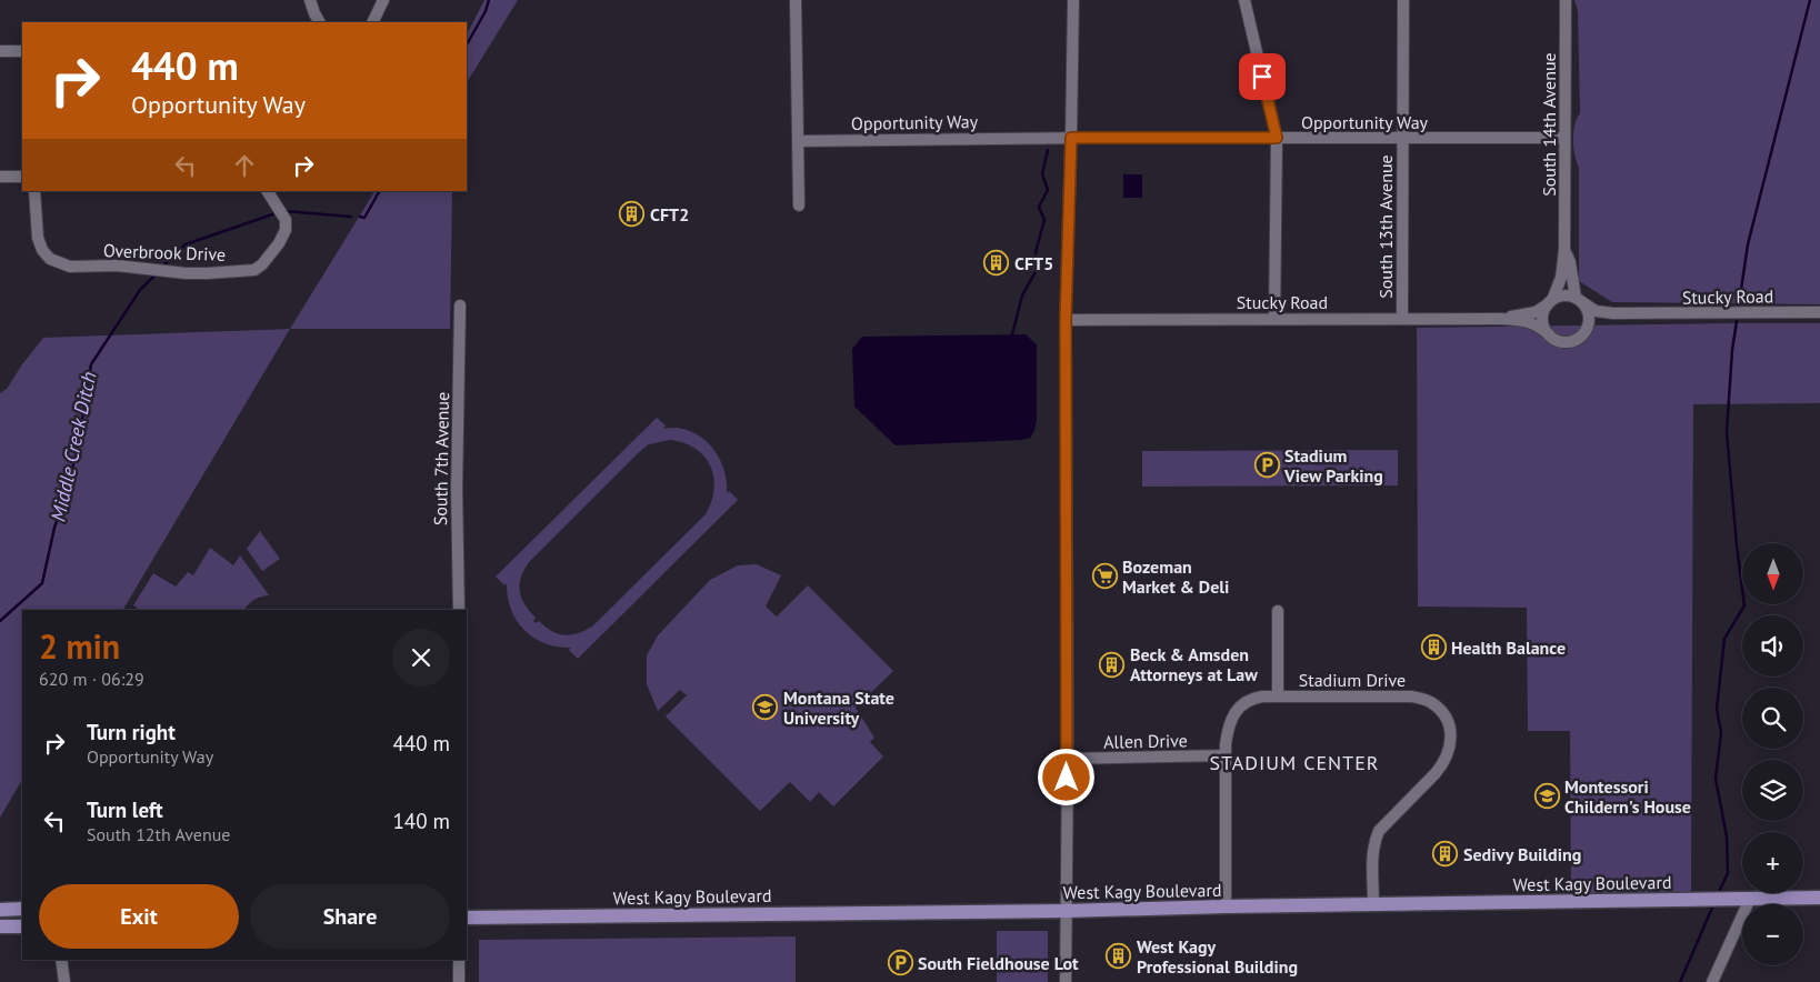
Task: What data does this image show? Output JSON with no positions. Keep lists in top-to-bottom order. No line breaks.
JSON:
{"streets":{"main road":["West Kagy Boulevard"],"street":["Opportunity Way","South 14th Avenue","South 13th Avenue","Overbrook Drive","Stucky Road","South 7th Avenue","Stadium Drive","Allen Drive"]},"crossings":[["Opportunity Way","South 14th Avenue"],["Opportunity Way","South 13th Avenue"],["South 14th Avenue","Stucky Road"],["South 13th Avenue","Stucky Road"],["Stadium Drive","Allen Drive"],["Stadium Drive","West Kagy Boulevard"]],"districts":["STADIUM CENTER"],"water":["Middle Creek Ditch"],"places":{"building":["CFT2","CFT5","Health Balance","Beck & Amsden Attorneys at Law","Sedivy Building","West Kagy Professional Building"],"parking":["Stadium View Parking","South Fieldhouse Lot"],"supermarket":["Bozeman Market & Deli"],"school or university":["Montana State University","Montessori Childern's House"]},"north":"bottom","page":{"turn":["440 m","Opportunity Way"],"map_buttons":["+","−"],"heading":["2 min","620 m · 06:29"],"list":[{"name":"Turn right","note":"Opportunity Way","value":"440 m"},{"name":"Turn left","note":"South 12th Avenue","value":"140 m"}],"buttons":["Exit","Share"]}}
